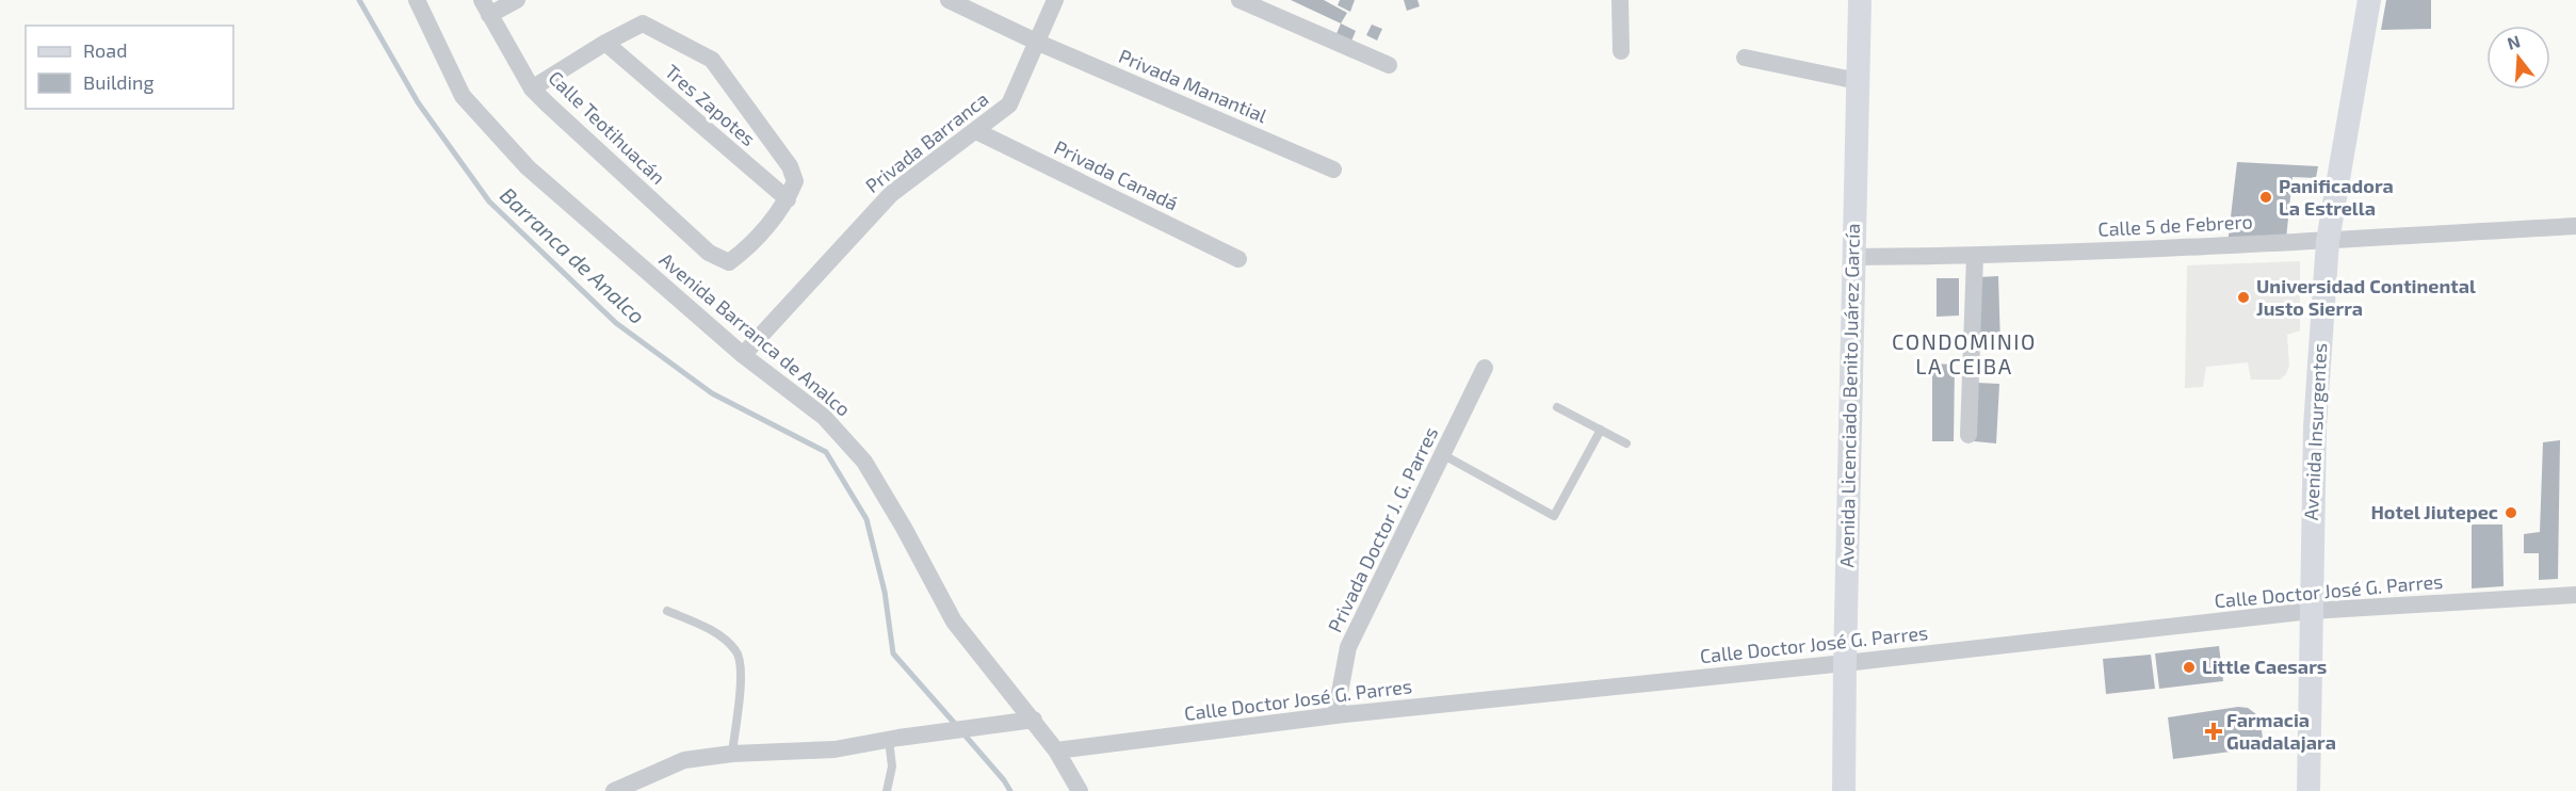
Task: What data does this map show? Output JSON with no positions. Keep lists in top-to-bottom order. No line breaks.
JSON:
{"streets":{"main road":["Avenida Licenciado Benito Juárez García","Avenida Insurgentes"],"street":["Privada Manantial","Tres Zapotes","Calle Teotihuacán","Privada Barranca","Privada Canadá","Calle 5 de Febrero","Avenida Barranca de Analco","Privada Doctor J. G. Parres","Calle Doctor José G. Parres"]},"crossings":[["Privada Manantial","Privada Barranca"],["Tres Zapotes","Calle Teotihuacán"],["Privada Barranca","Privada Canadá"],["Privada Barranca","Avenida Barranca de Analco"],["Calle 5 de Febrero","Avenida Licenciado Benito Juárez García"],["Calle 5 de Febrero","Avenida Insurgentes"],["Avenida Barranca de Analco","Calle Doctor José G. Parres"],["Avenida Licenciado Benito Juárez García","Calle Doctor José G. Parres"],["Avenida Insurgentes","Calle Doctor José G. Parres"],["Privada Doctor J. G. Parres","Calle Doctor José G. Parres"]],"districts":["CONDOMINIO LA CEIBA"],"water":["Barranca de Analco"],"places":{"other":["Panificadora La Estrella","Universidad Continental Justo Sierra","Hotel Jiutepec","Little Caesars"],"health":["Farmacia Guadalajara"]},"legend":["Road","Building"],"north":"top"}
